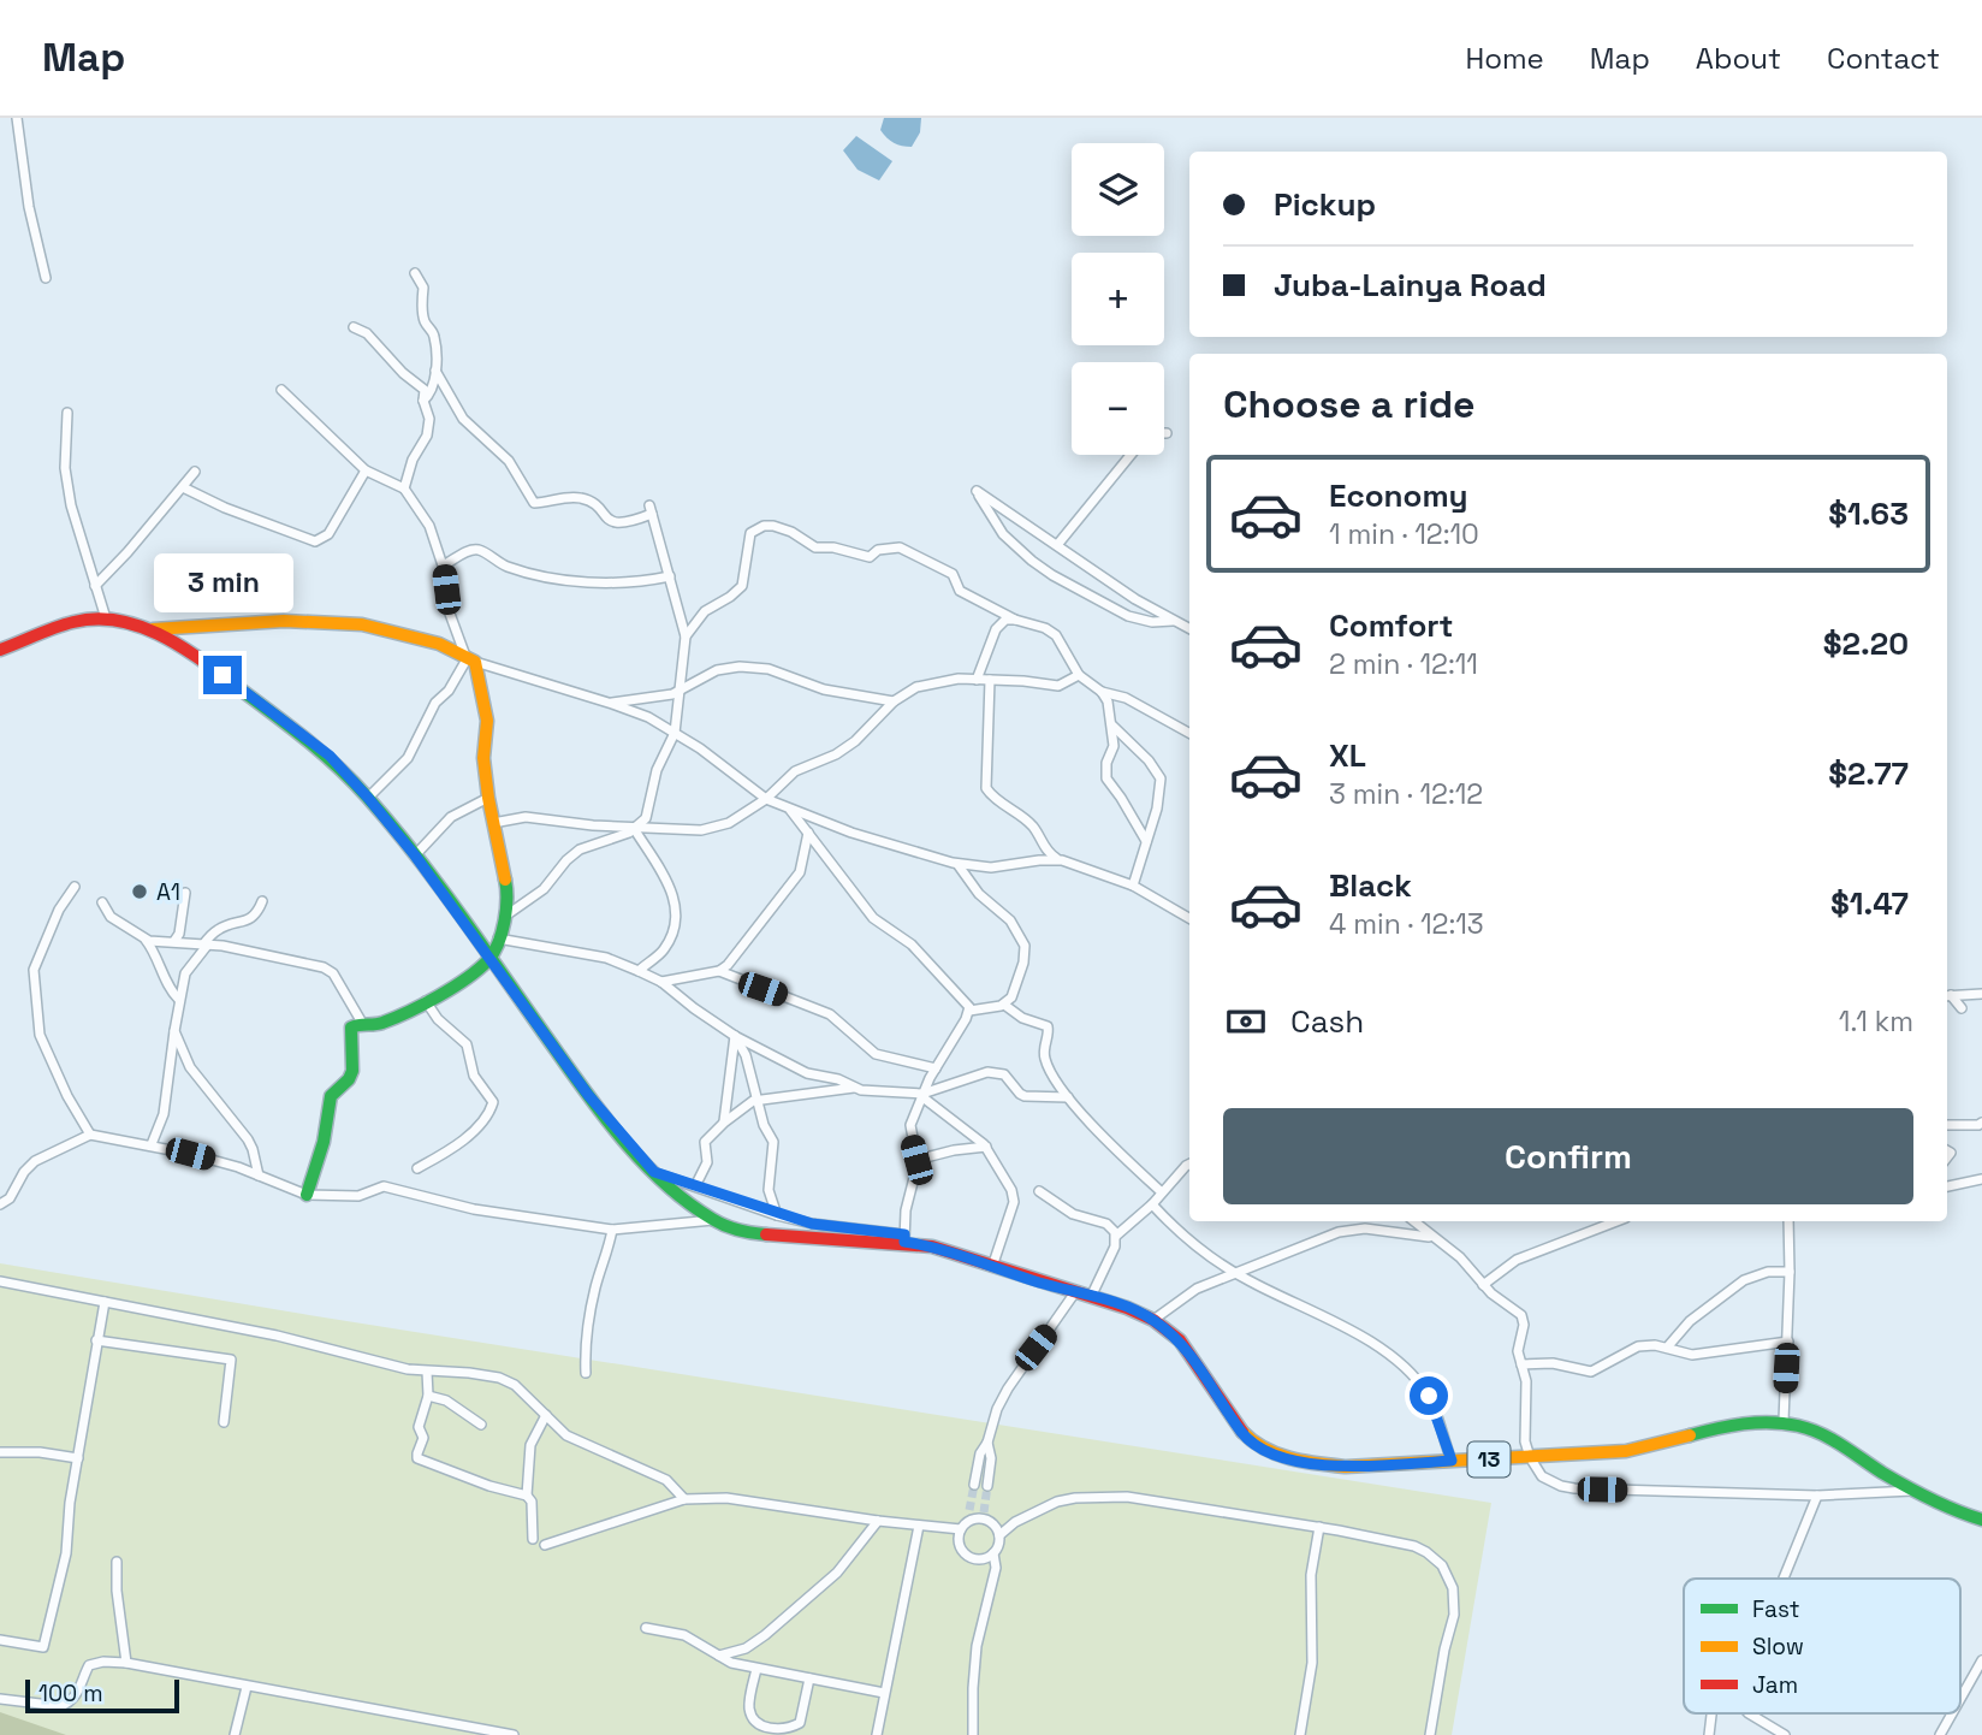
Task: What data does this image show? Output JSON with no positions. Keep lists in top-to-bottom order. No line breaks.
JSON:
{"streets":{"main road":["13"]},"places":["A1"],"legend":["Fast","Slow","Jam"],"scale_bar":"100 m","page":{"header":"Map","nav":["Home","Map","About","Contact"],"map_buttons":["+","−"],"banner":["Pickup","Juba-Lainya Road"],"heading":"Choose a ride","list":[{"name":"Economy","note":"1 min · 12:10","value":"$1.63"},{"name":"Comfort","note":"2 min · 12:11","value":"$2.20"},{"name":"XL","note":"3 min · 12:12","value":"$2.77"},{"name":"Black","note":"4 min · 12:13","value":"$1.47"}],"bubble":"3 min","pay":["Cash","1.1 km"],"buttons":"Confirm","scale":"100 m"}}
